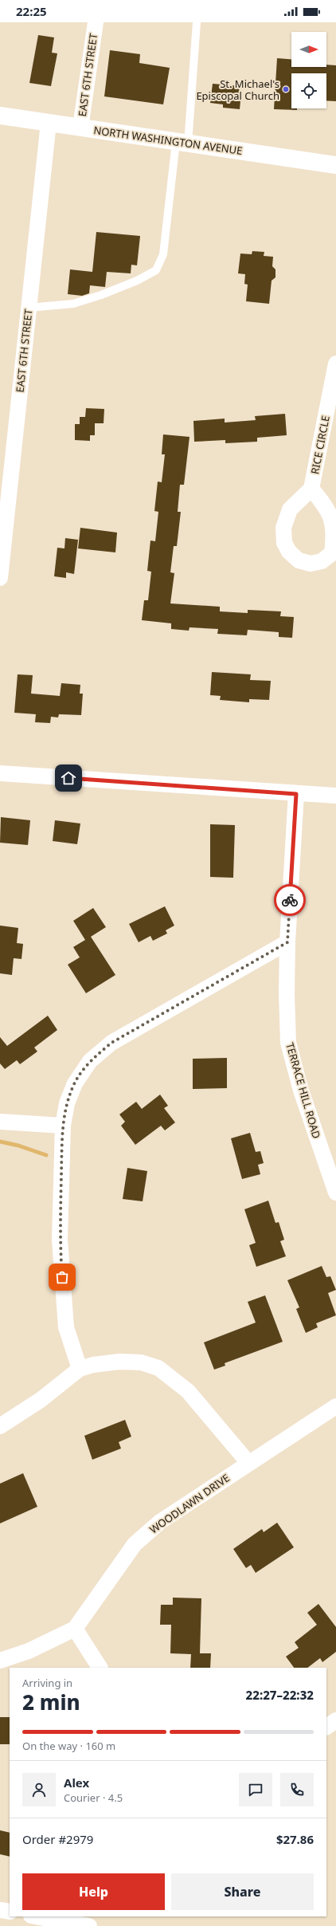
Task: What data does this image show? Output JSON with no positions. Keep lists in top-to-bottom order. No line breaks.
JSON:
{"streets":{"main road":["NORTH WASHINGTON AVENUE"],"street":["EAST 6TH STREET","RICE CIRCLE","TERRACE HILL ROAD","WOODLAWN DRIVE"]},"crossings":[["EAST 6TH STREET","NORTH WASHINGTON AVENUE"]],"places":["St. Michael's Episcopal Church"],"north":"right","page":{"status":"22:25","heading":["2 min","Arriving in","22:27–22:32"],"panel":["Alex","Courier · 4.5","Order #2979","$27.86"],"bar":"On the way · 160 m","buttons":["Help","Share"]}}
